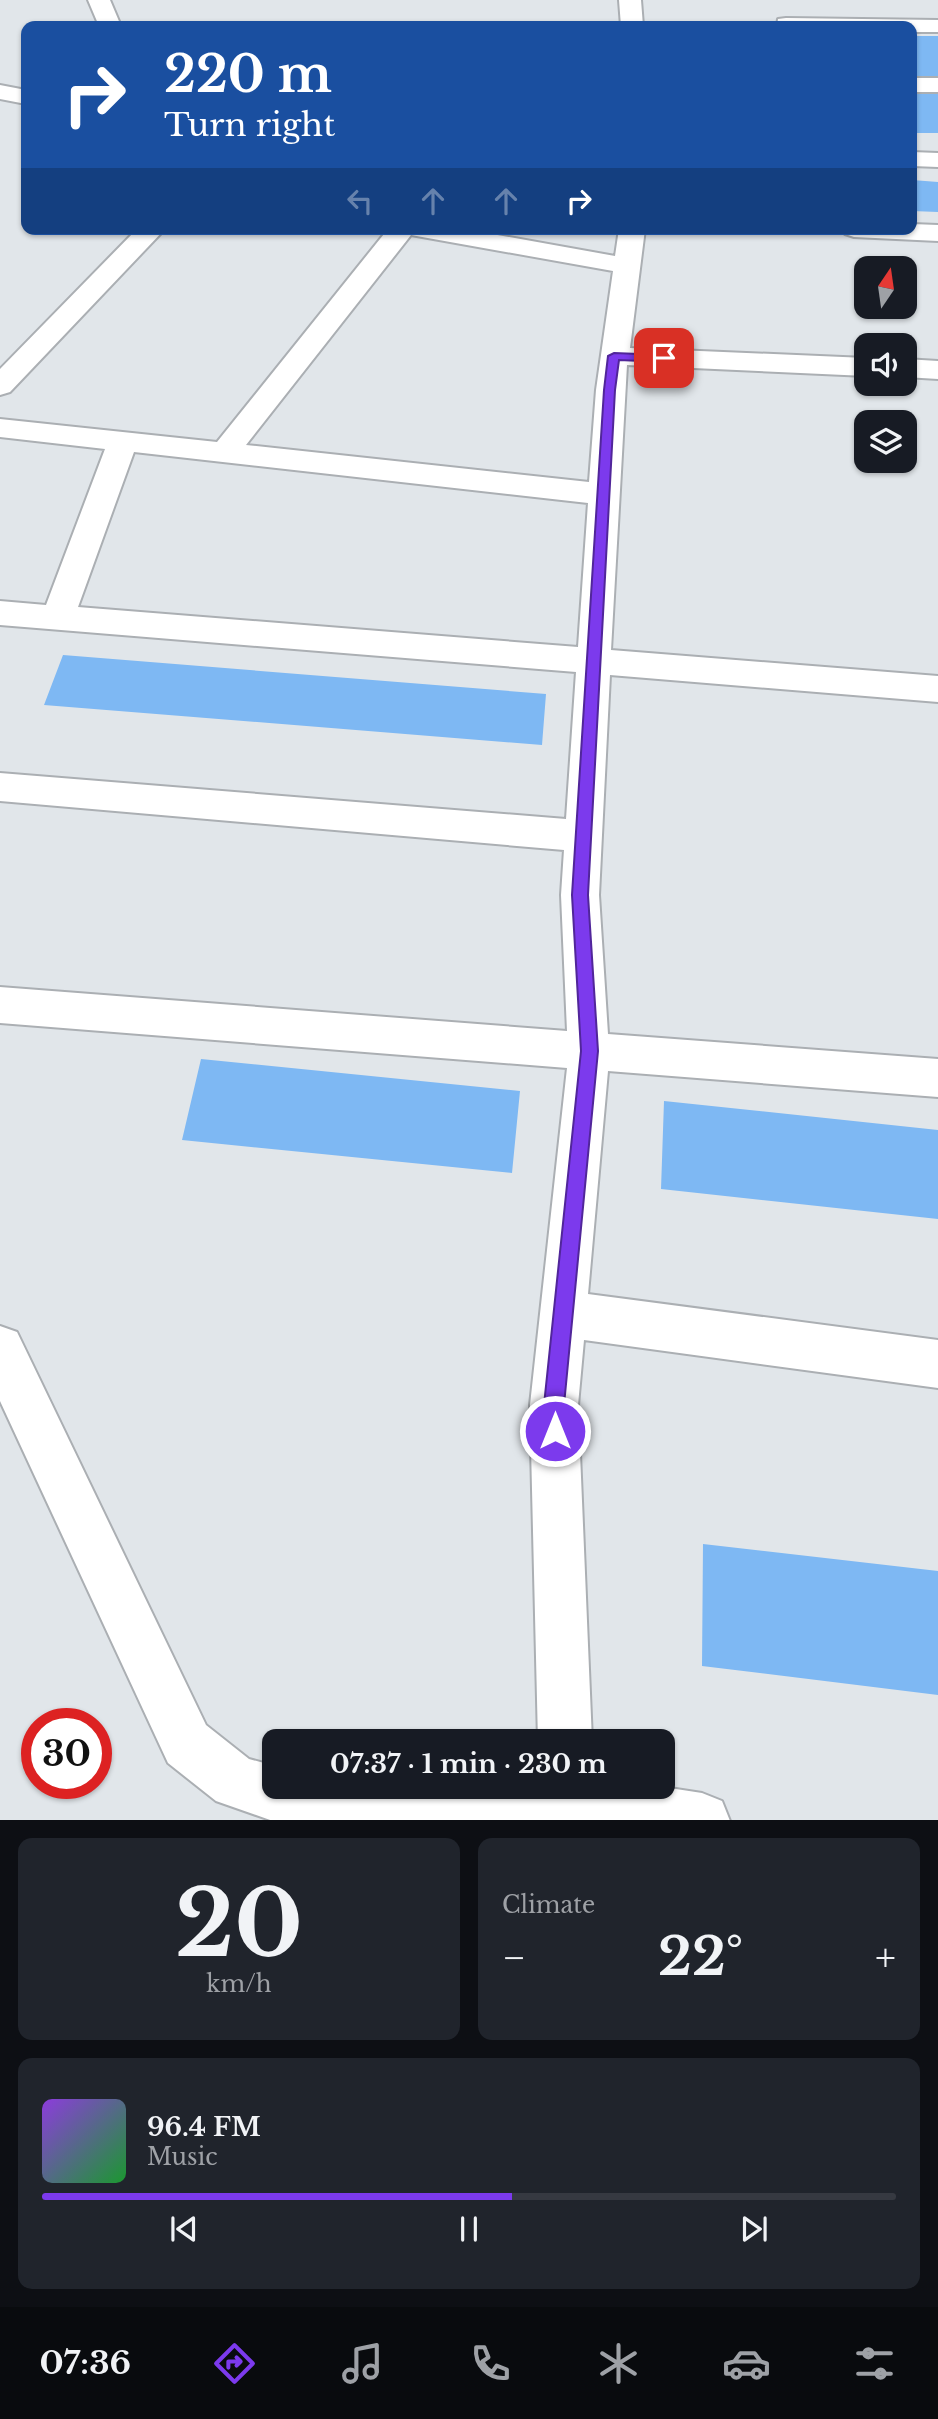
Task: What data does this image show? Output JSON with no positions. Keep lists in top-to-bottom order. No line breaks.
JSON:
{"north":"top","page":{"turn":["220 m","Turn right"],"limit":"30","trip":"07:37 · 1 min · 230 m","tile":[["20","km/h"],"Climate"],"heat":["−","22°","+"],"song":["96.4 FM","Music"],"tabs":"07:36"}}
